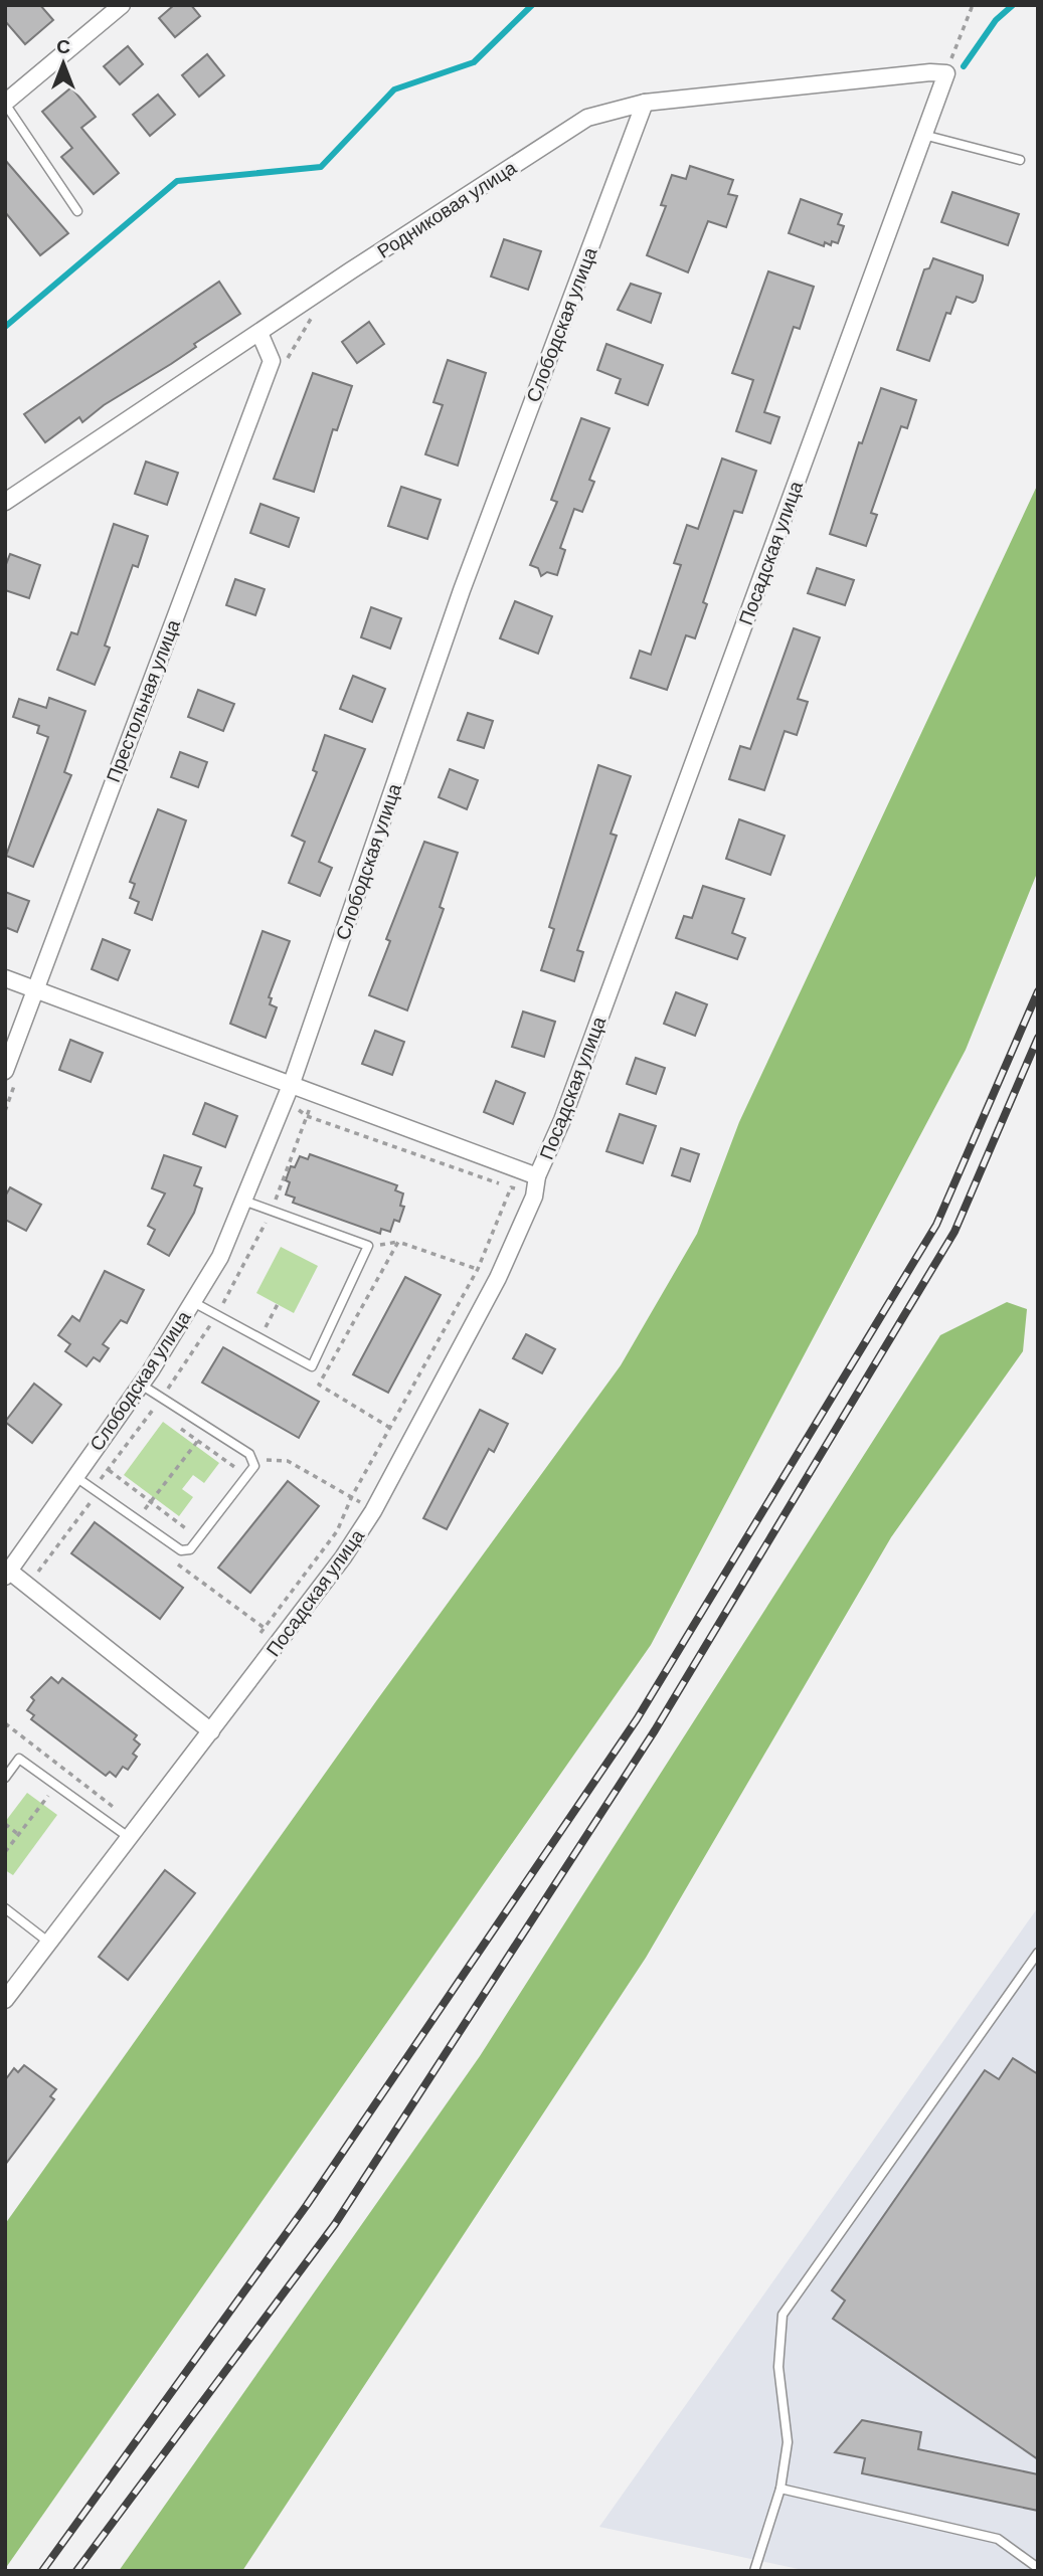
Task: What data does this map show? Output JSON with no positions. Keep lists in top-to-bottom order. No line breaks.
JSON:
{"streets":{"street":["Родниковая улица","Слободская улица","Посадская улица","Престольная улица"]},"crossings":[["Родниковая улица","Слободская улица"],["Родниковая улица","Посадская улица"],["Родниковая улица","Престольная улица"]],"north":"top"}
